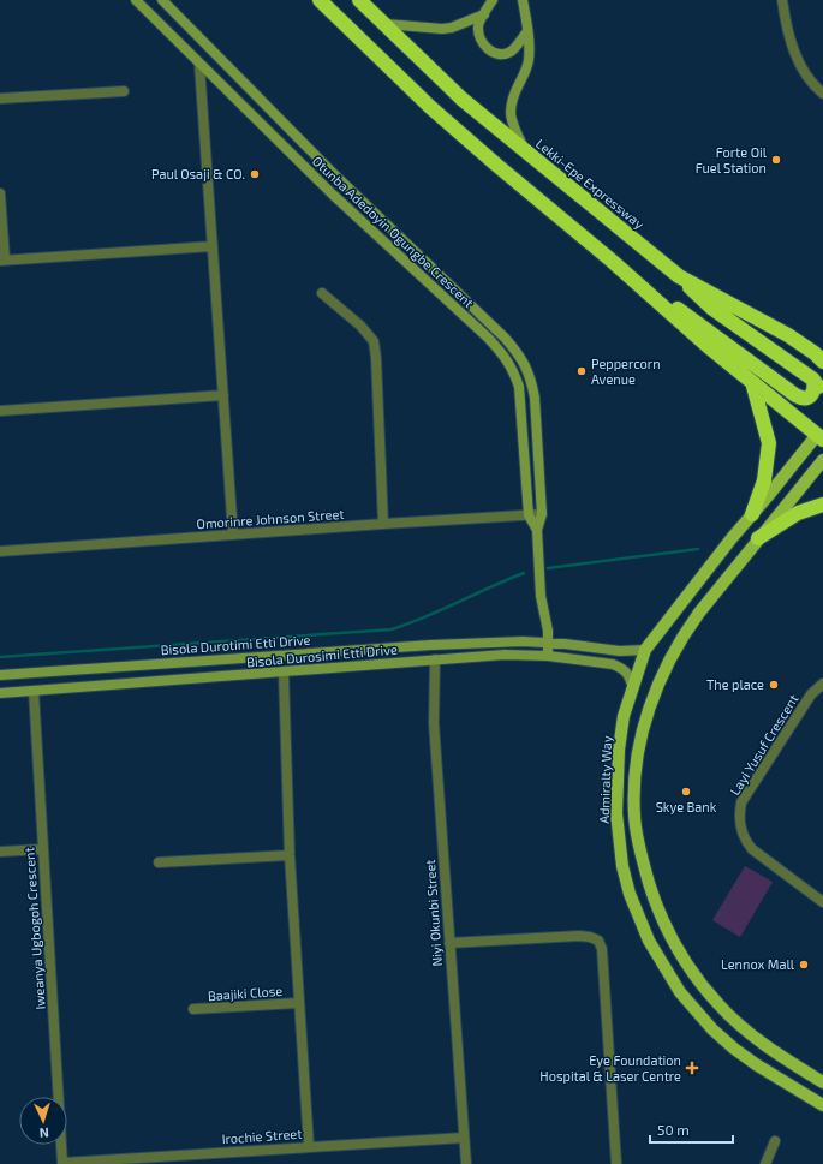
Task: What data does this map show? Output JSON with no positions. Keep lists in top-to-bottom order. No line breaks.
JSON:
{"streets":{"highway":["Lekki-Epe Expressway"],"main road":["Admiralty Way"],"street":["Otunba Adedoyin Ogungbe Crescent","Omorinre Johnson Street","Bisola Durotimi Etti Drive","Bisola Durosimi Etti Drive","Layi Yusuf Crescent","Niyi Okunbi Street","Iweanya Ugbogoh Crescent","Baajiki Close","Irochie Street"]},"crossings":[["Otunba Adedoyin Ogungbe Crescent","Omorinre Johnson Street"],["Otunba Adedoyin Ogungbe Crescent","Bisola Durotimi Etti Drive"],["Otunba Adedoyin Ogungbe Crescent","Bisola Durosimi Etti Drive"],["Bisola Durotimi Etti Drive","Admiralty Way"],["Bisola Durosimi Etti Drive","Admiralty Way"],["Bisola Durosimi Etti Drive","Niyi Okunbi Street"],["Bisola Durosimi Etti Drive","Iweanya Ugbogoh Crescent"],["Niyi Okunbi Street","Irochie Street"],["Iweanya Ugbogoh Crescent","Irochie Street"]],"places":{"other":["Forte Oil Fuel Station","Paul Osaji & CO.","Peppercorn Avenue","The place","Skye Bank","Lennox Mall"],"health":["Eye Foundation Hospital & Laser Centre"]},"scale_bar":"50 m","north":"bottom"}
